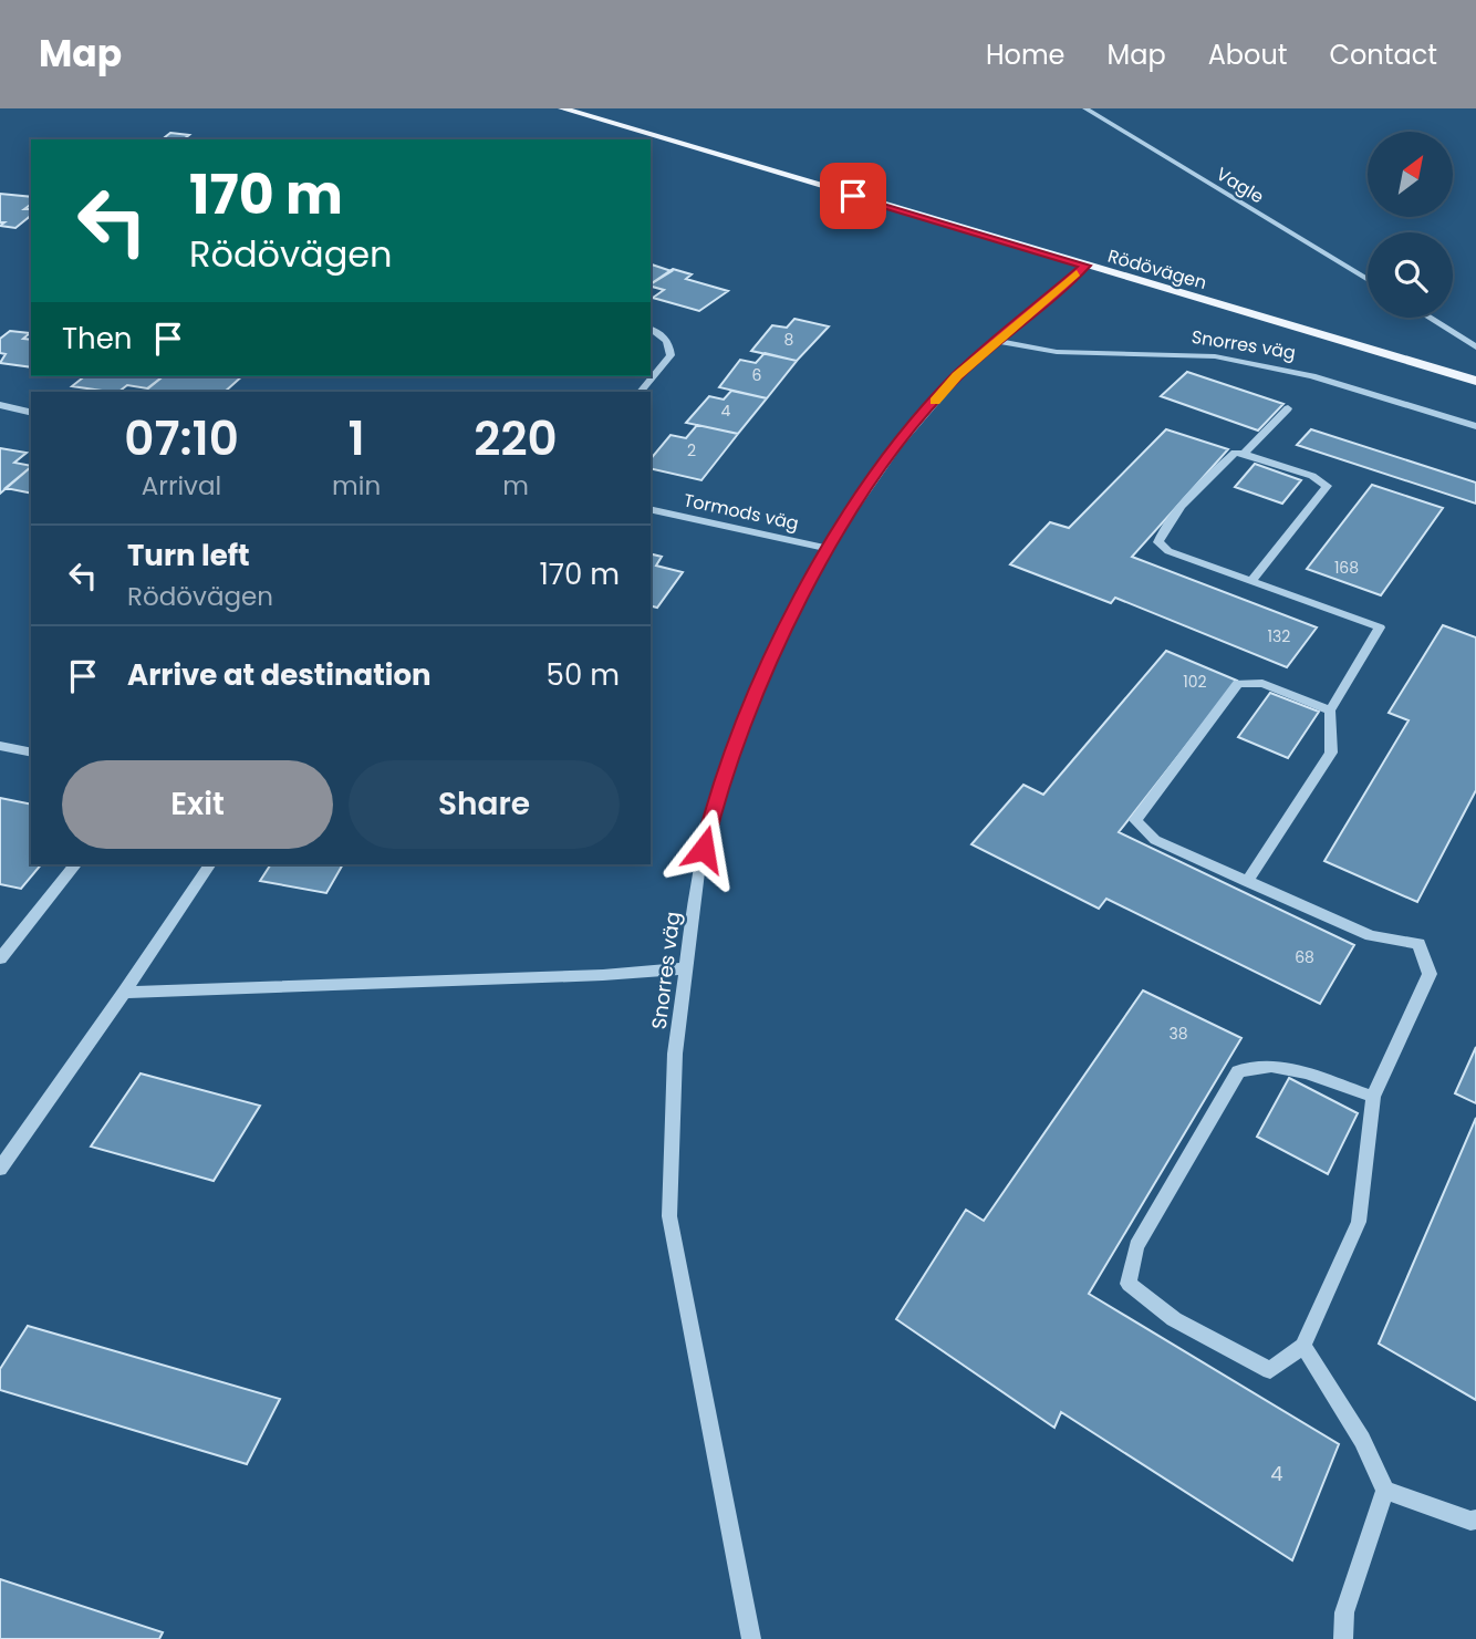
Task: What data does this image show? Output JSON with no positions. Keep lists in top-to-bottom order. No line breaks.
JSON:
{"streets":{"main road":["Rödövägen"],"street":["Vagle","Snorres väg","Tormods väg"]},"crossings":[["Rödövägen","Snorres väg"],["Snorres väg","Tormods väg"]],"house_numbers":["8","6","4","2","168","132","102","68","38","4"],"north":"top right","page":{"header":"Map","nav":["Home","Map","About","Contact"],"turn":["170 m","Rödövägen"],"then":"Then","eta":["07:10","Arrival","1","min","220","m"],"list":[{"name":"Turn left","note":"Rödövägen","value":"170 m"},{"name":"Arrive at destination","value":"50 m"}],"buttons":["Exit","Share"]}}
